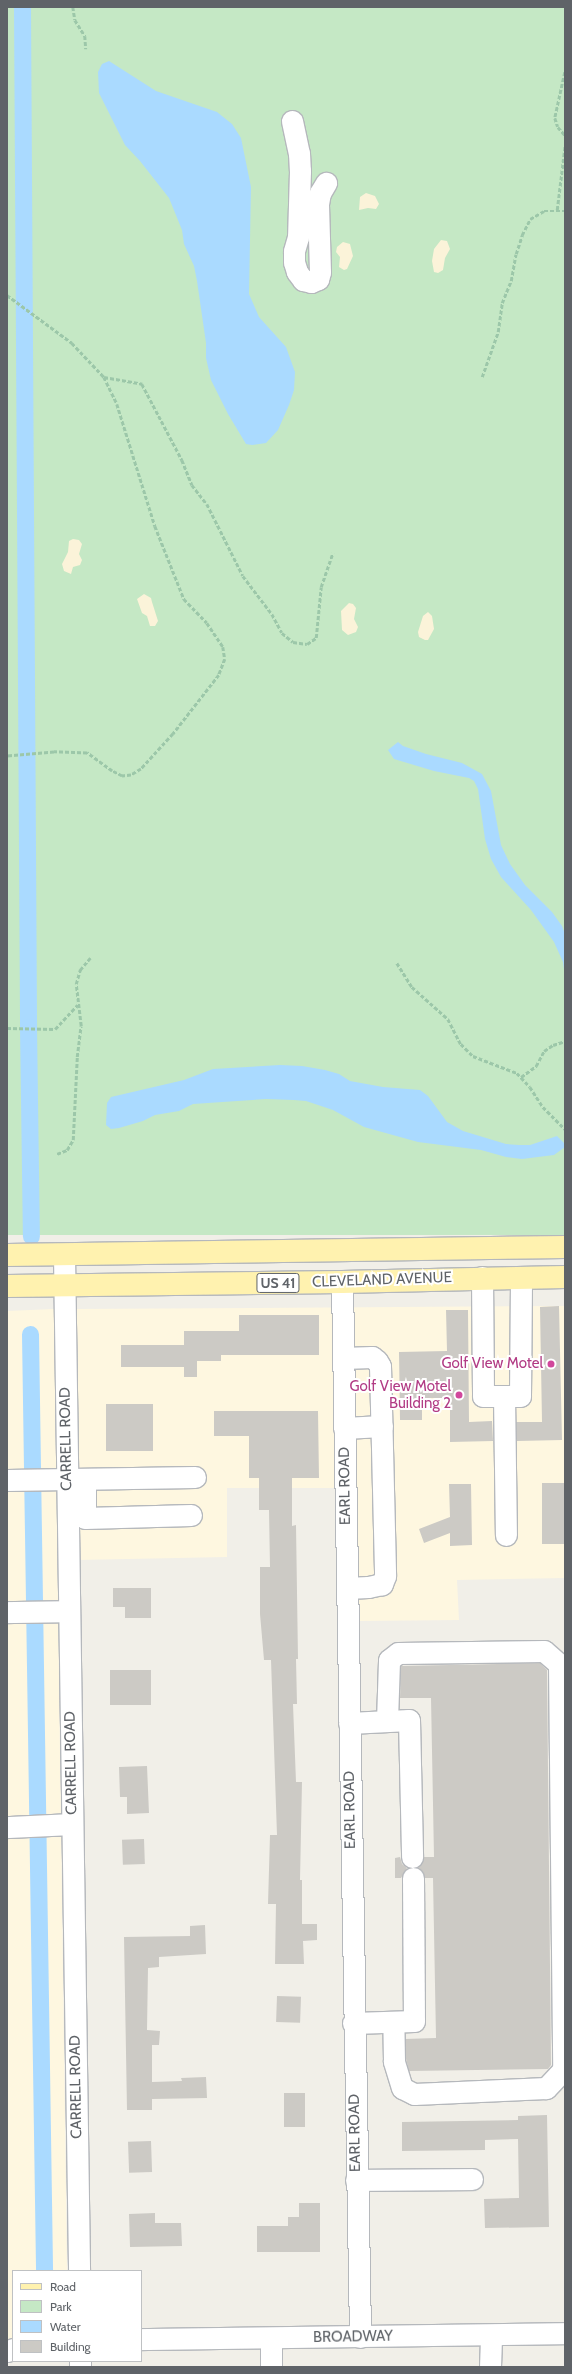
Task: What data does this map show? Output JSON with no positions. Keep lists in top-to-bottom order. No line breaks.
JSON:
{"streets":{"main road":["CLEVELAND AVENUE","US 41"],"street":["CARRELL ROAD","EARL ROAD","BROADWAY"]},"crossings":[["CLEVELAND AVENUE","CARRELL ROAD"],["CLEVELAND AVENUE","EARL ROAD"],["EARL ROAD","BROADWAY"]],"places":["Golf View Motel","Golf View Motel Building 2"],"legend":["Road","Park","Water","Building"]}
